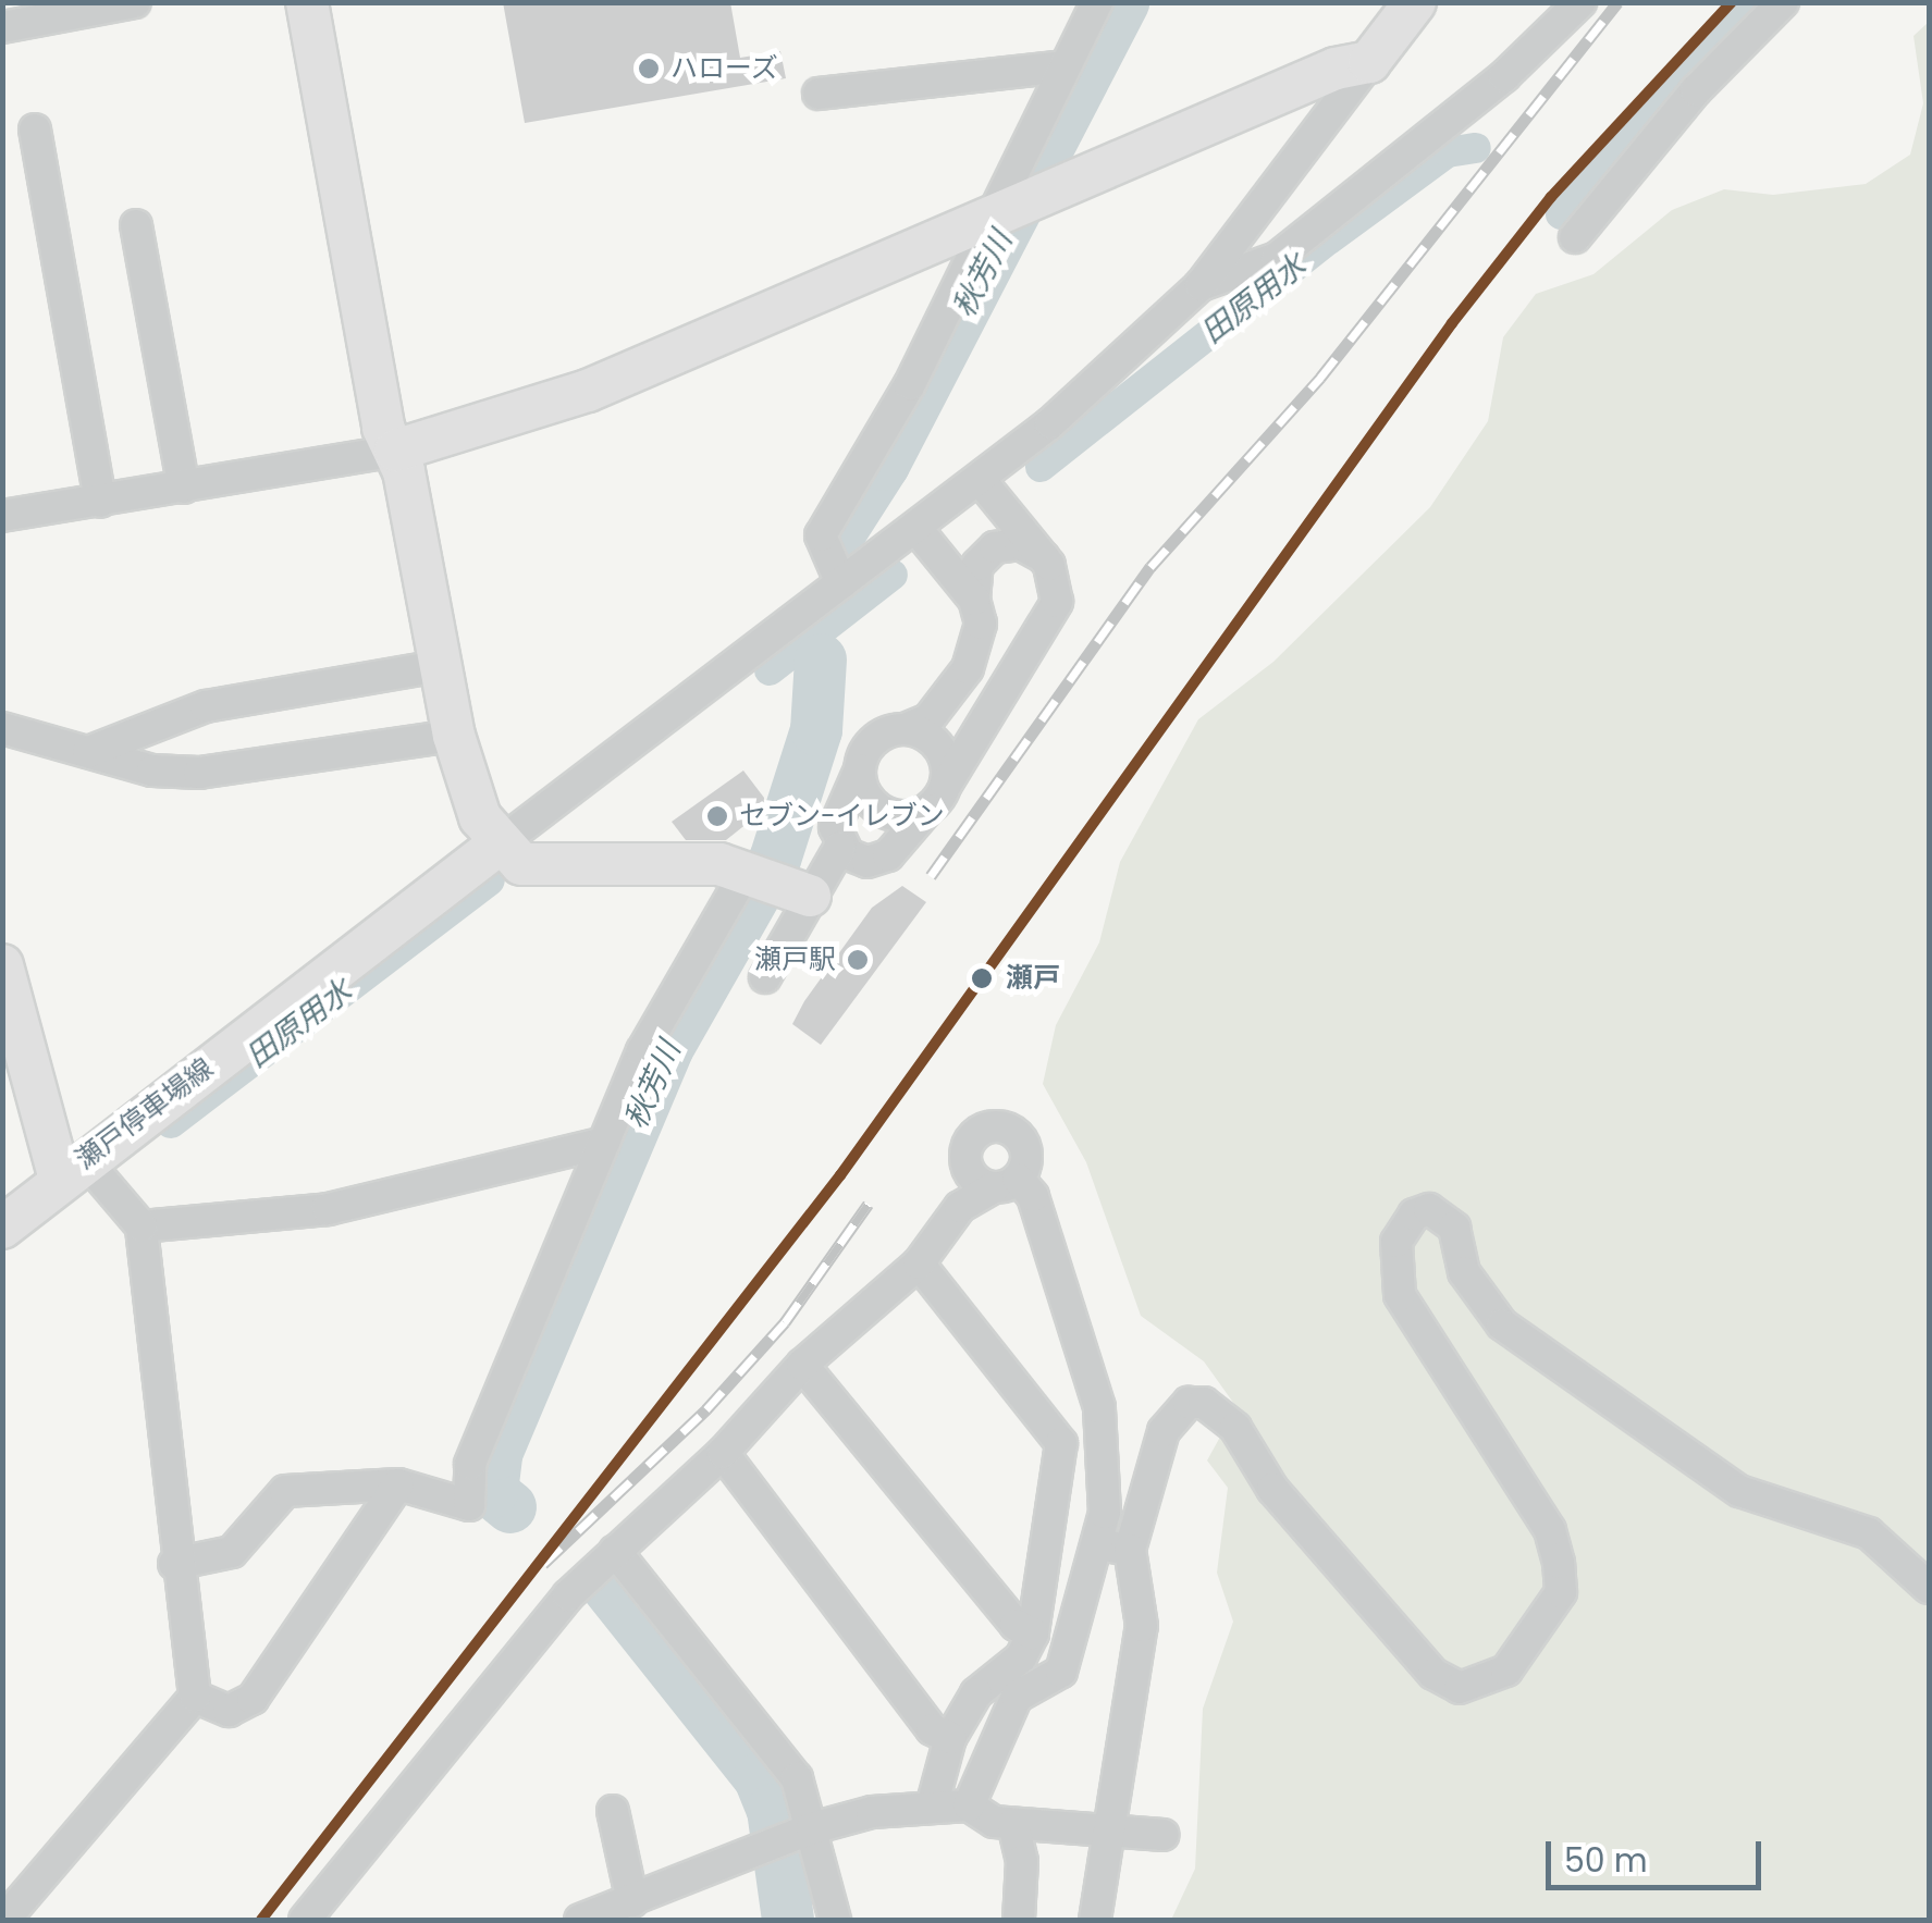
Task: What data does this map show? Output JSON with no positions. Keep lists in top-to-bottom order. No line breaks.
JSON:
{"streets":{"street":["瀬戸停車場線"]},"water":["秋芳川","田原用水"],"places":["ハローズ","セブン-イレブン","瀬戸駅","瀬戸"],"scale_bar":"50 m"}
